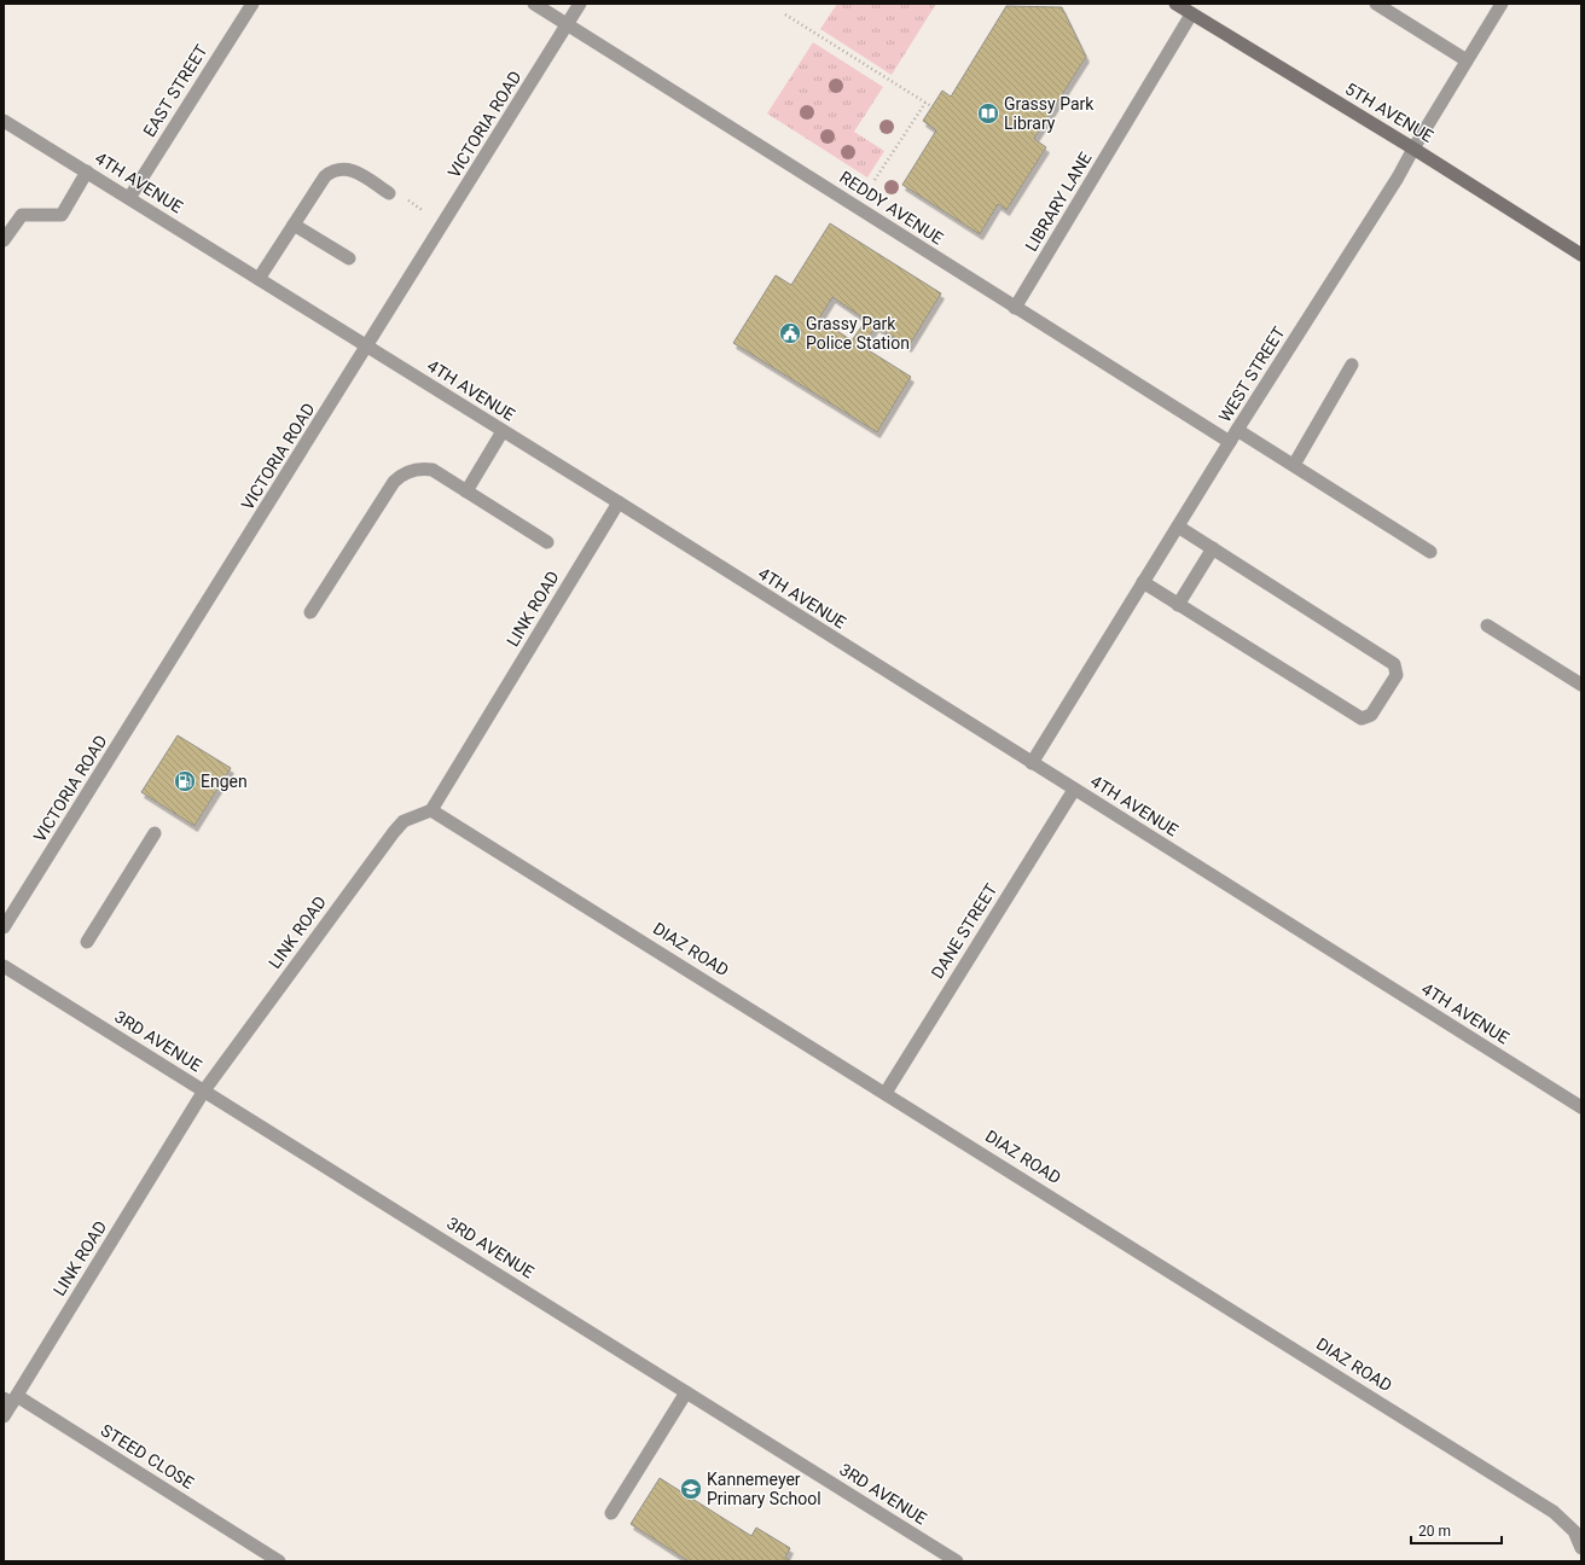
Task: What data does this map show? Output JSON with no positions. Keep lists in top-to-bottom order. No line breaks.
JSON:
{"streets":{"main road":["5TH AVENUE"],"street":["EAST STREET","VICTORIA ROAD","4TH AVENUE","LIBRARY LANE","REDDY AVENUE","WEST STREET","LINK ROAD","DANE STREET","DIAZ ROAD","3RD AVENUE","STEED CLOSE"]},"crossings":[["EAST STREET","4TH AVENUE"],["5TH AVENUE","LIBRARY LANE"],["5TH AVENUE","WEST STREET"],["VICTORIA ROAD","4TH AVENUE"],["VICTORIA ROAD","REDDY AVENUE"],["4TH AVENUE","WEST STREET"],["4TH AVENUE","LINK ROAD"],["4TH AVENUE","DANE STREET"],["LIBRARY LANE","REDDY AVENUE"],["REDDY AVENUE","WEST STREET"],["LINK ROAD","DIAZ ROAD"],["LINK ROAD","3RD AVENUE"],["LINK ROAD","STEED CLOSE"],["DANE STREET","DIAZ ROAD"]],"places":{"library":["Grassy Park Library"],"public building":["Grassy Park Police Station"],"fuel station":["Engen"],"school or university":["Kannemeyer Primary School"]},"scale_bar":"20 m"}
